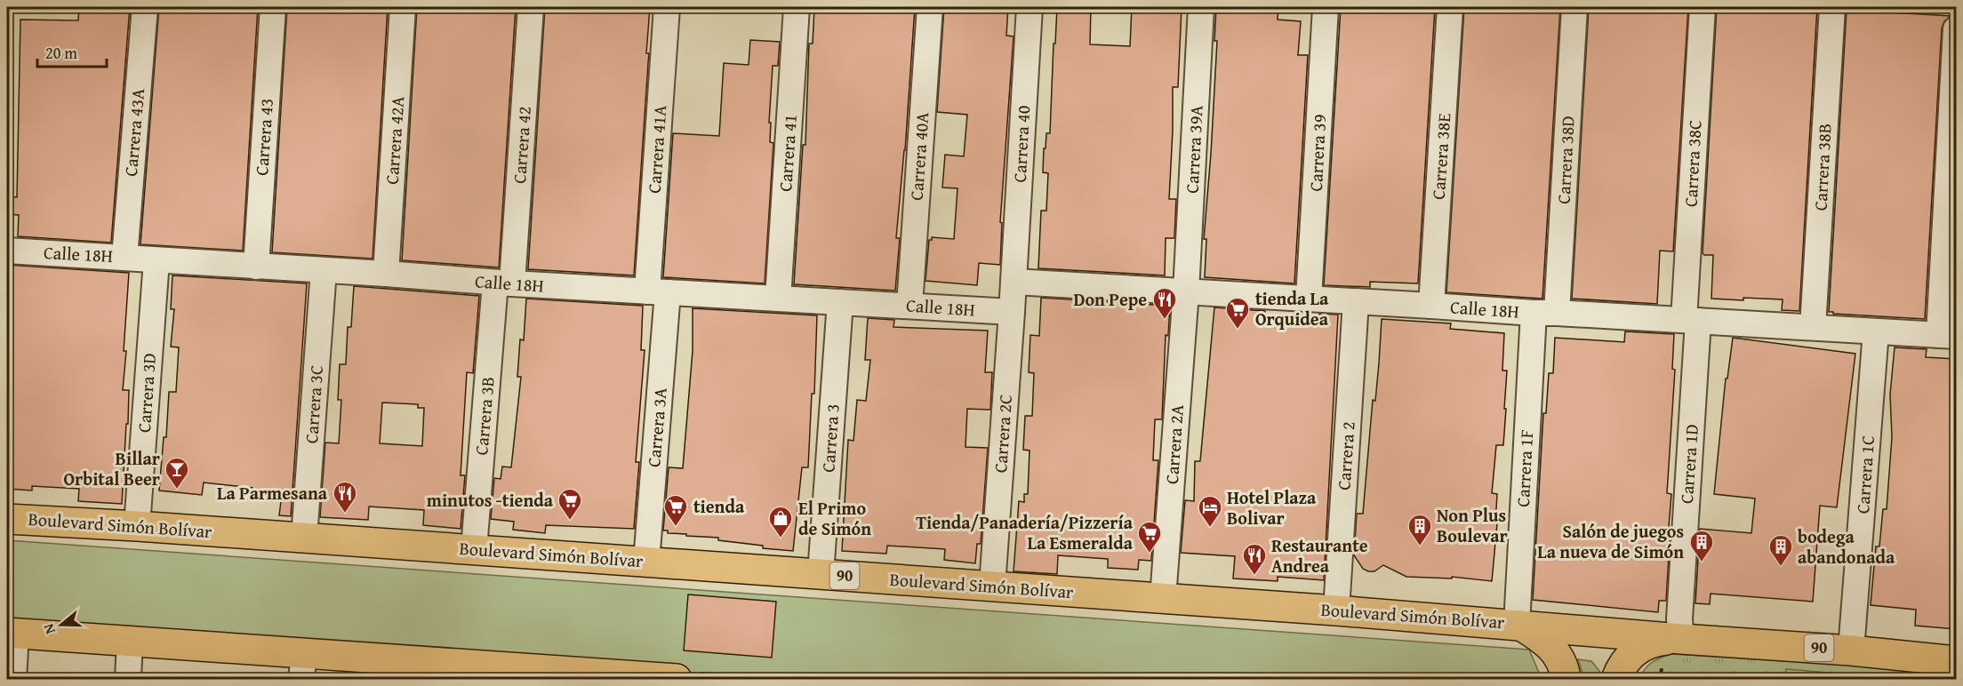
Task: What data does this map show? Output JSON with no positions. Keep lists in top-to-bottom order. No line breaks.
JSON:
{"streets":{"highway":["Boulevard Simón Bolívar","90"],"street":["Carrera 43A","Carrera 43","Carrera 42A","Carrera 40","Carrera 42","Carrera 41A","Carrera 39A","Carrera 41","Carrera 39","Carrera 40A","Carrera 38E","Carrera 38D","Carrera 38C","Carrera 38B","Calle 18H","Carrera 3D","Carrera 3C","Carrera 3B","Carrera 3A","Carrera 2C","Carrera 3","Carrera 2A","Carrera 2","Carrera 1D","Carrera 1F","Carrera 1C"]},"crossings":[["Carrera 43A","Calle 18H"],["Carrera 43","Calle 18H"],["Carrera 42A","Calle 18H"],["Carrera 40","Calle 18H"],["Carrera 40","Carrera 2C"],["Carrera 42","Calle 18H"],["Carrera 42","Carrera 3B"],["Carrera 41A","Calle 18H"],["Carrera 41A","Carrera 3A"],["Carrera 39A","Calle 18H"],["Carrera 39A","Carrera 2A"],["Carrera 41","Calle 18H"],["Carrera 39","Calle 18H"],["Carrera 40A","Calle 18H"],["Carrera 38E","Calle 18H"],["Carrera 38D","Calle 18H"],["Carrera 38D","Carrera 1F"],["Carrera 38C","Calle 18H"],["Carrera 38C","Carrera 1D"],["Carrera 38B","Calle 18H"],["Calle 18H","Carrera 3D"],["Calle 18H","Carrera 3C"],["Calle 18H","Carrera 3B"],["Calle 18H","Carrera 3A"],["Calle 18H","Carrera 2C"],["Calle 18H","Carrera 3"],["Calle 18H","Carrera 2A"],["Calle 18H","Carrera 2"],["Calle 18H","Carrera 1D"],["Calle 18H","Carrera 1F"],["Calle 18H","Carrera 1C"],["Carrera 3D","Boulevard Simón Bolívar"],["Carrera 3C","Boulevard Simón Bolívar"],["Carrera 3B","Boulevard Simón Bolívar"],["Carrera 3A","Boulevard Simón Bolívar"],["Carrera 2C","Boulevard Simón Bolívar"],["Carrera 3","Boulevard Simón Bolívar"],["Carrera 2A","Boulevard Simón Bolívar"],["Carrera 2","Boulevard Simón Bolívar"],["Carrera 1D","Boulevard Simón Bolívar"],["Carrera 1F","Boulevard Simón Bolívar"],["Carrera 1C","Boulevard Simón Bolívar"]],"places":{"restaurant":["Don Pepe","La Parmesana","Restaurante Andrea"],"supermarket":["tienda La Orquidea","minutos -tienda","tienda","Tienda/Panadería/Pizzería La Esmeralda"],"bar":["Billar Orbital Beer"],"hotel":["Hotel Plaza Bolivar"],"shop":["El Primo de Simón"],"building":["Non Plus Boulevar","Salón de juegos La nueva de Simón","bodega abandonada"]},"scale_bar":"20 m","north":"left"}
